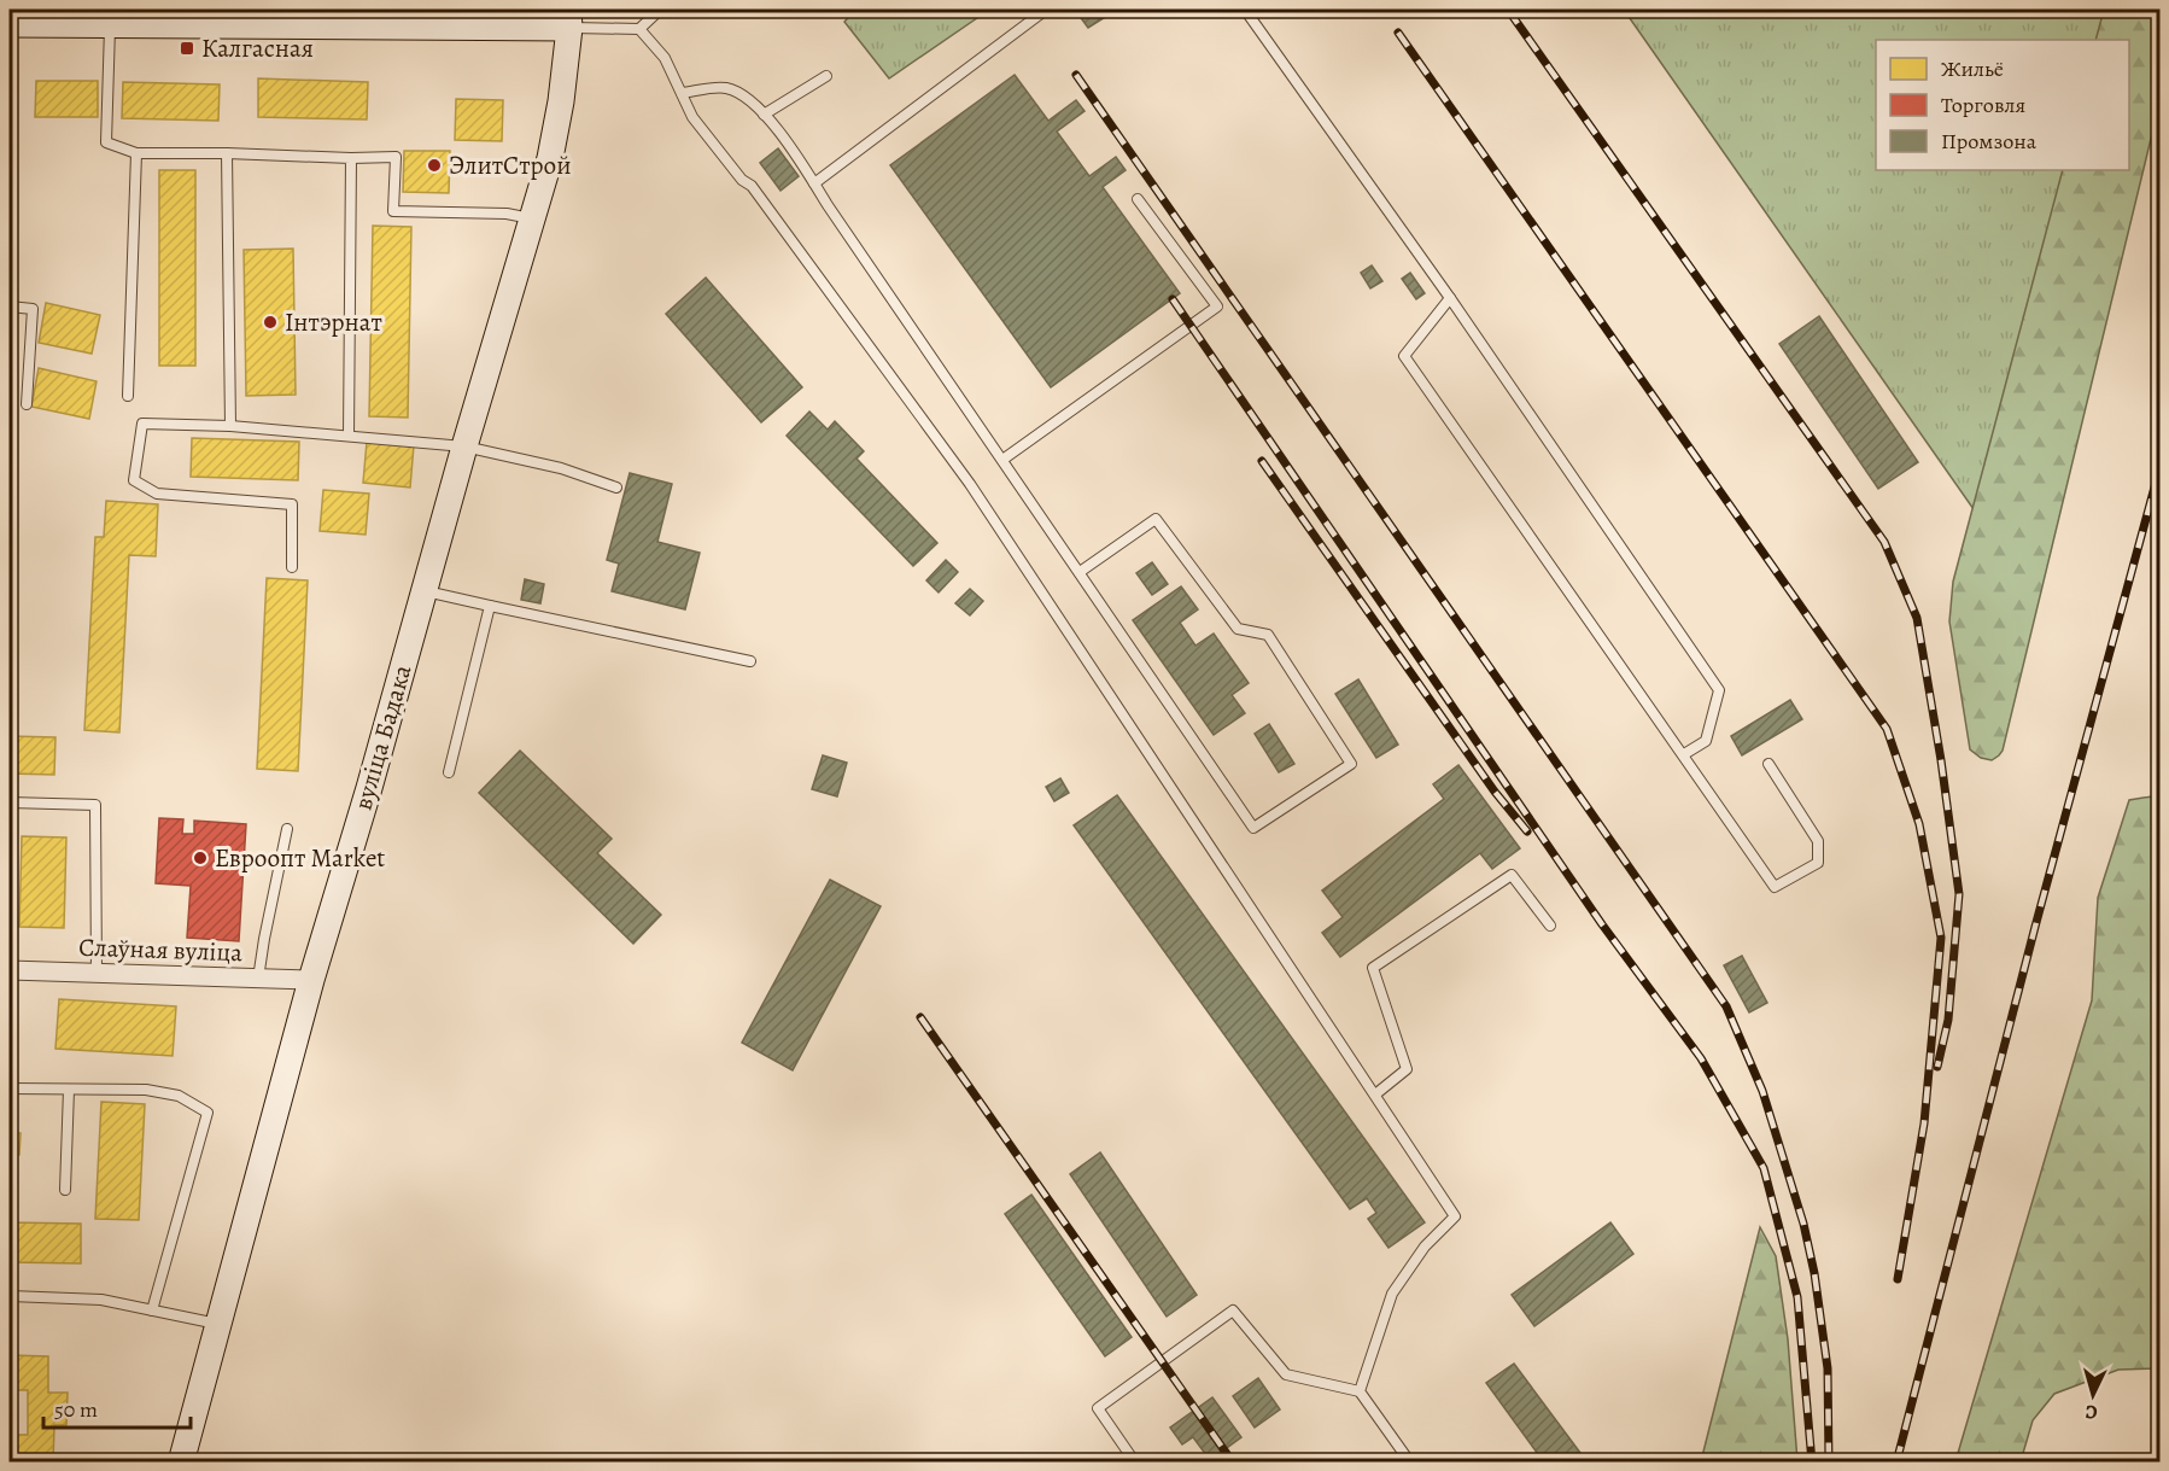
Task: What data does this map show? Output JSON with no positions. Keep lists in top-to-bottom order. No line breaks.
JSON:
{"streets":{"main road":["вуліца Бадака"],"street":["Слаўная вуліца"]},"crossings":[["вуліца Бадака","Слаўная вуліца"]],"places":{"transit":["Калгасная"],"other":["ЭлитСтрой","Інтэрнат","Евроопт Market"]},"legend":["Жильё","Торговля","Промзона"],"scale_bar":"50 m","north":"bottom"}
